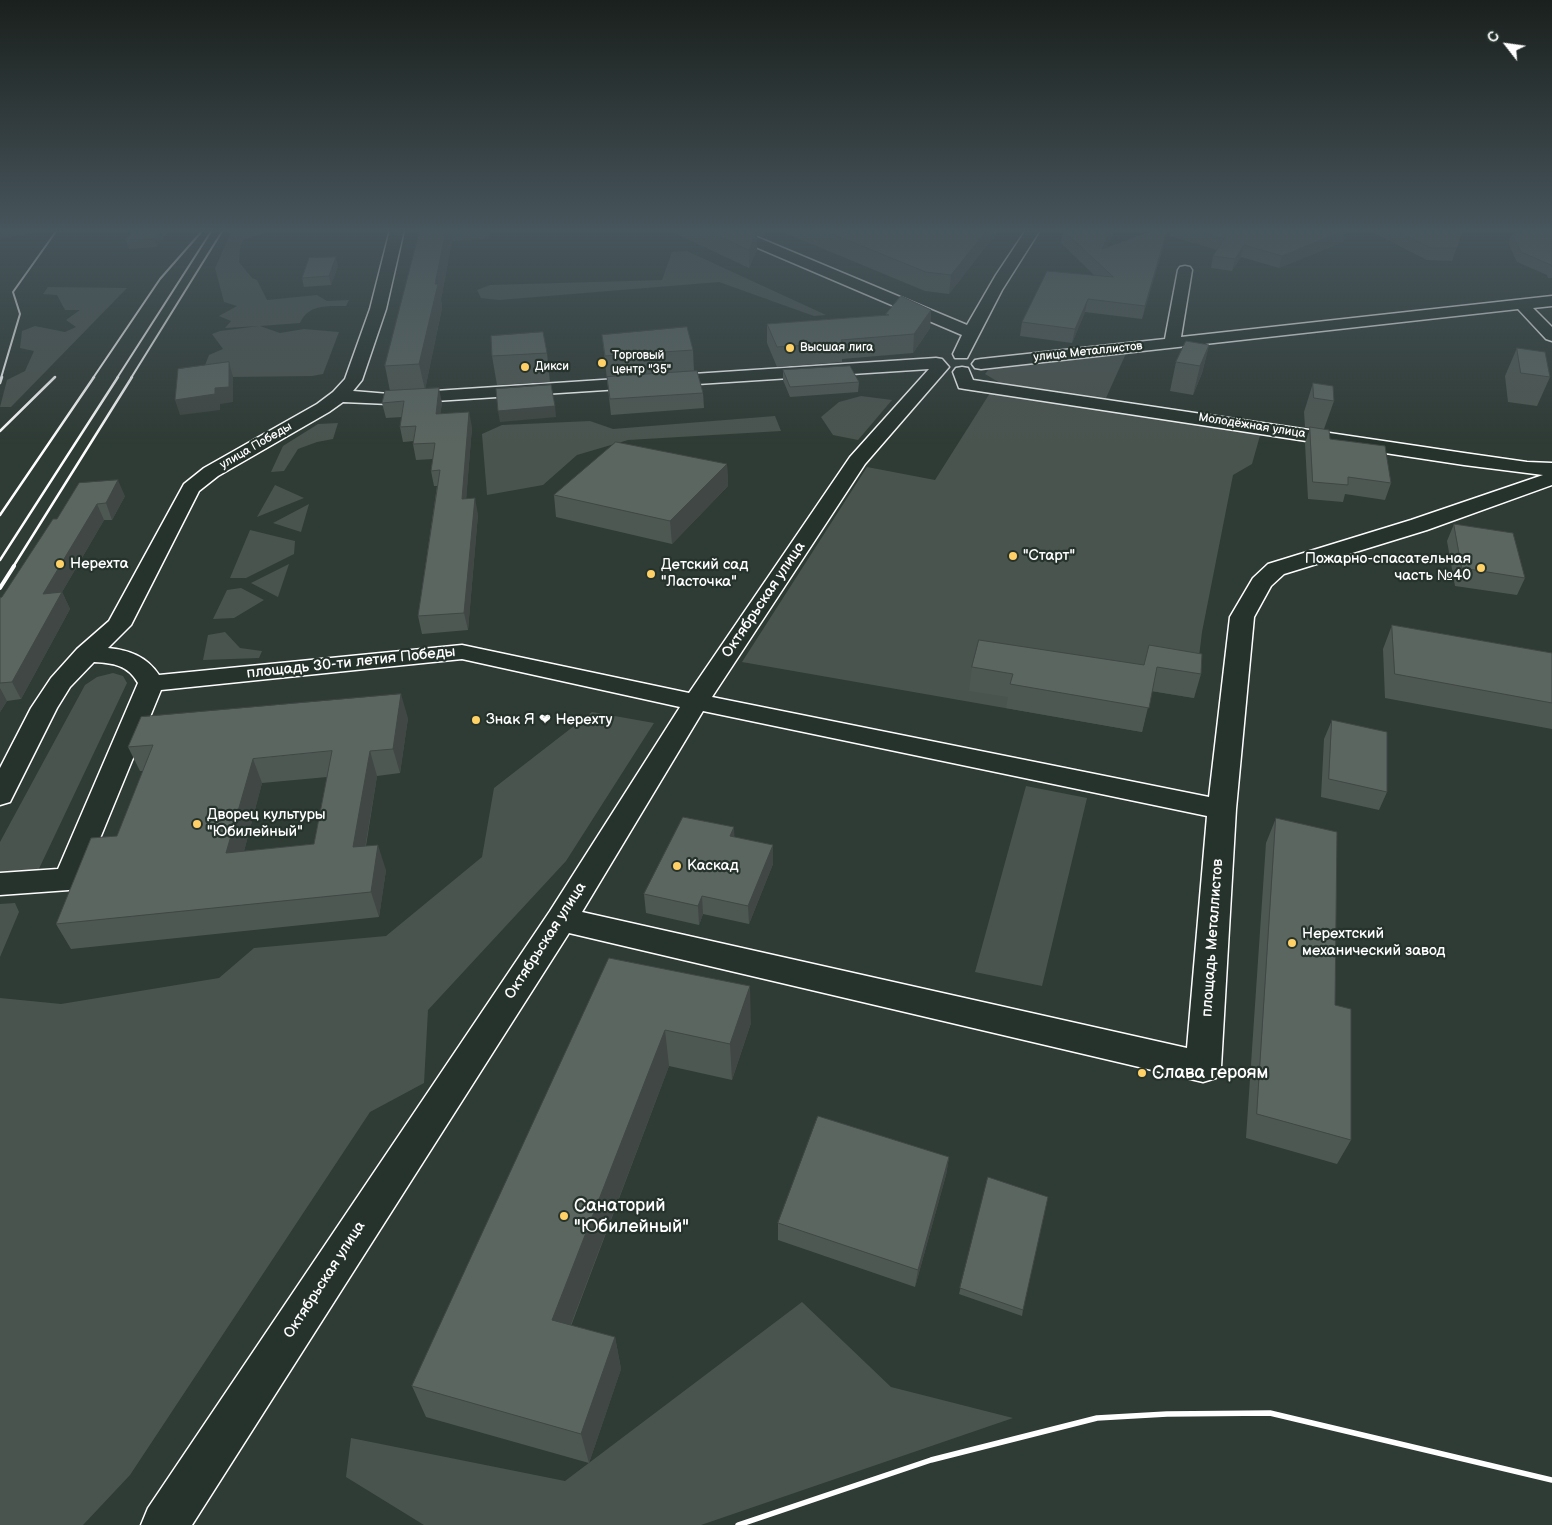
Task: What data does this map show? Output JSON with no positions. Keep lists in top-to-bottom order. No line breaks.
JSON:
{"streets":{"street":["улица Металлистов","Молодёжная улица","улица Победы","Октябрьская улица","площадь 30-ти летия Победы","площадь Металлистов"]},"crossings":[["улица Металлистов","Молодёжная улица"],["улица Металлистов","Октябрьская улица"],["Октябрьская улица","площадь 30-ти летия Победы"],["Октябрьская улица","площадь Металлистов"],["площадь 30-ти летия Победы","площадь Металлистов"]],"places":["Высшая лига","Торговый центр \"35\"","Дикси","\"Старт\"","Нерехта","Пожарно-спасательная часть №40","Детский сад \"Ласточка\"","Знак Я ❤ Нерехту","Дворец культуры \"Юбилейный\"","Каскад","Нерехтский механический завод","Слава героям","Санаторий \"Юбилейный\""],"north":"top left"}
